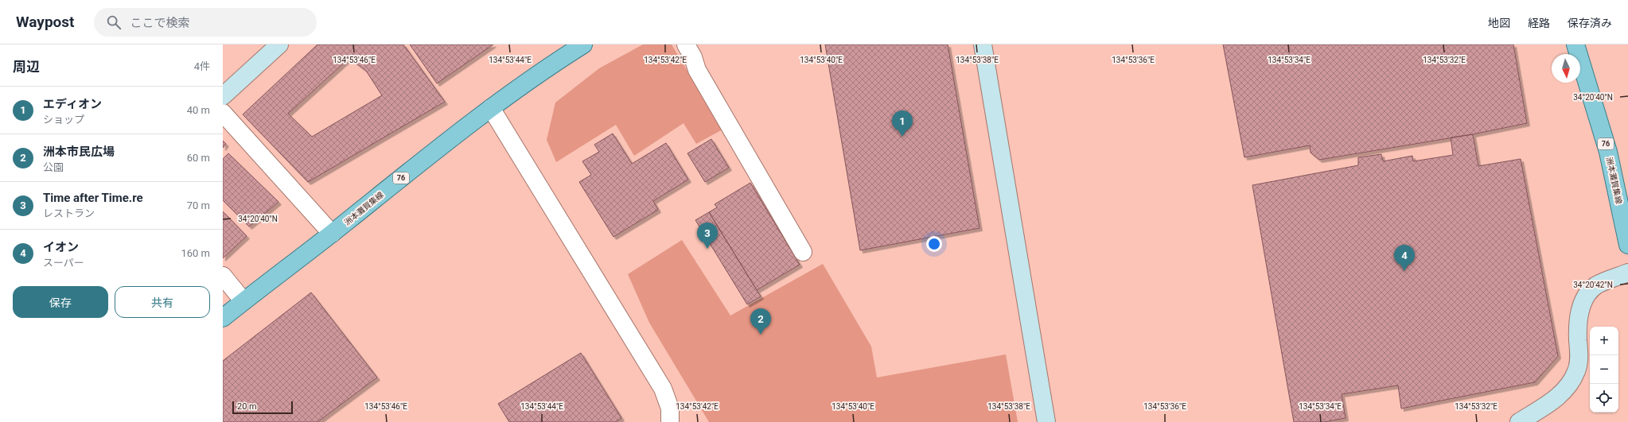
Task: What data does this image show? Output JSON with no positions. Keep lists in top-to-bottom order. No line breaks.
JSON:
{"streets":{"main road":["76","洲本灘賀集線"]},"scale_bar":"20 m","north":"bottom","page":{"header":"Waypost","search":"ここで検索","nav":["地図","経路","保存済み"],"heading":["周辺","4件"],"list":[{"mark":"1","name":"エディオン","note":"ショップ","value":"40 m"},{"mark":"2","name":"洲本市民広場","note":"公園","value":"60 m"},{"mark":"3","name":"Time after Time.re","note":"レストラン","value":"70 m"},{"mark":"4","name":"イオン","note":"スーパー","value":"160 m"}],"pins":["1","3","4","2"],"buttons":["保存","共有"],"map_buttons":["+","−"],"scale":"20 m"},"coordinates":["134°53'46\"E","134°53'44\"E","134°53'42\"E","134°53'40\"E","134°53'38\"E","134°53'36\"E","134°53'34\"E","134°53'32\"E","34°20'40\"N","34°20'42\"N"]}
